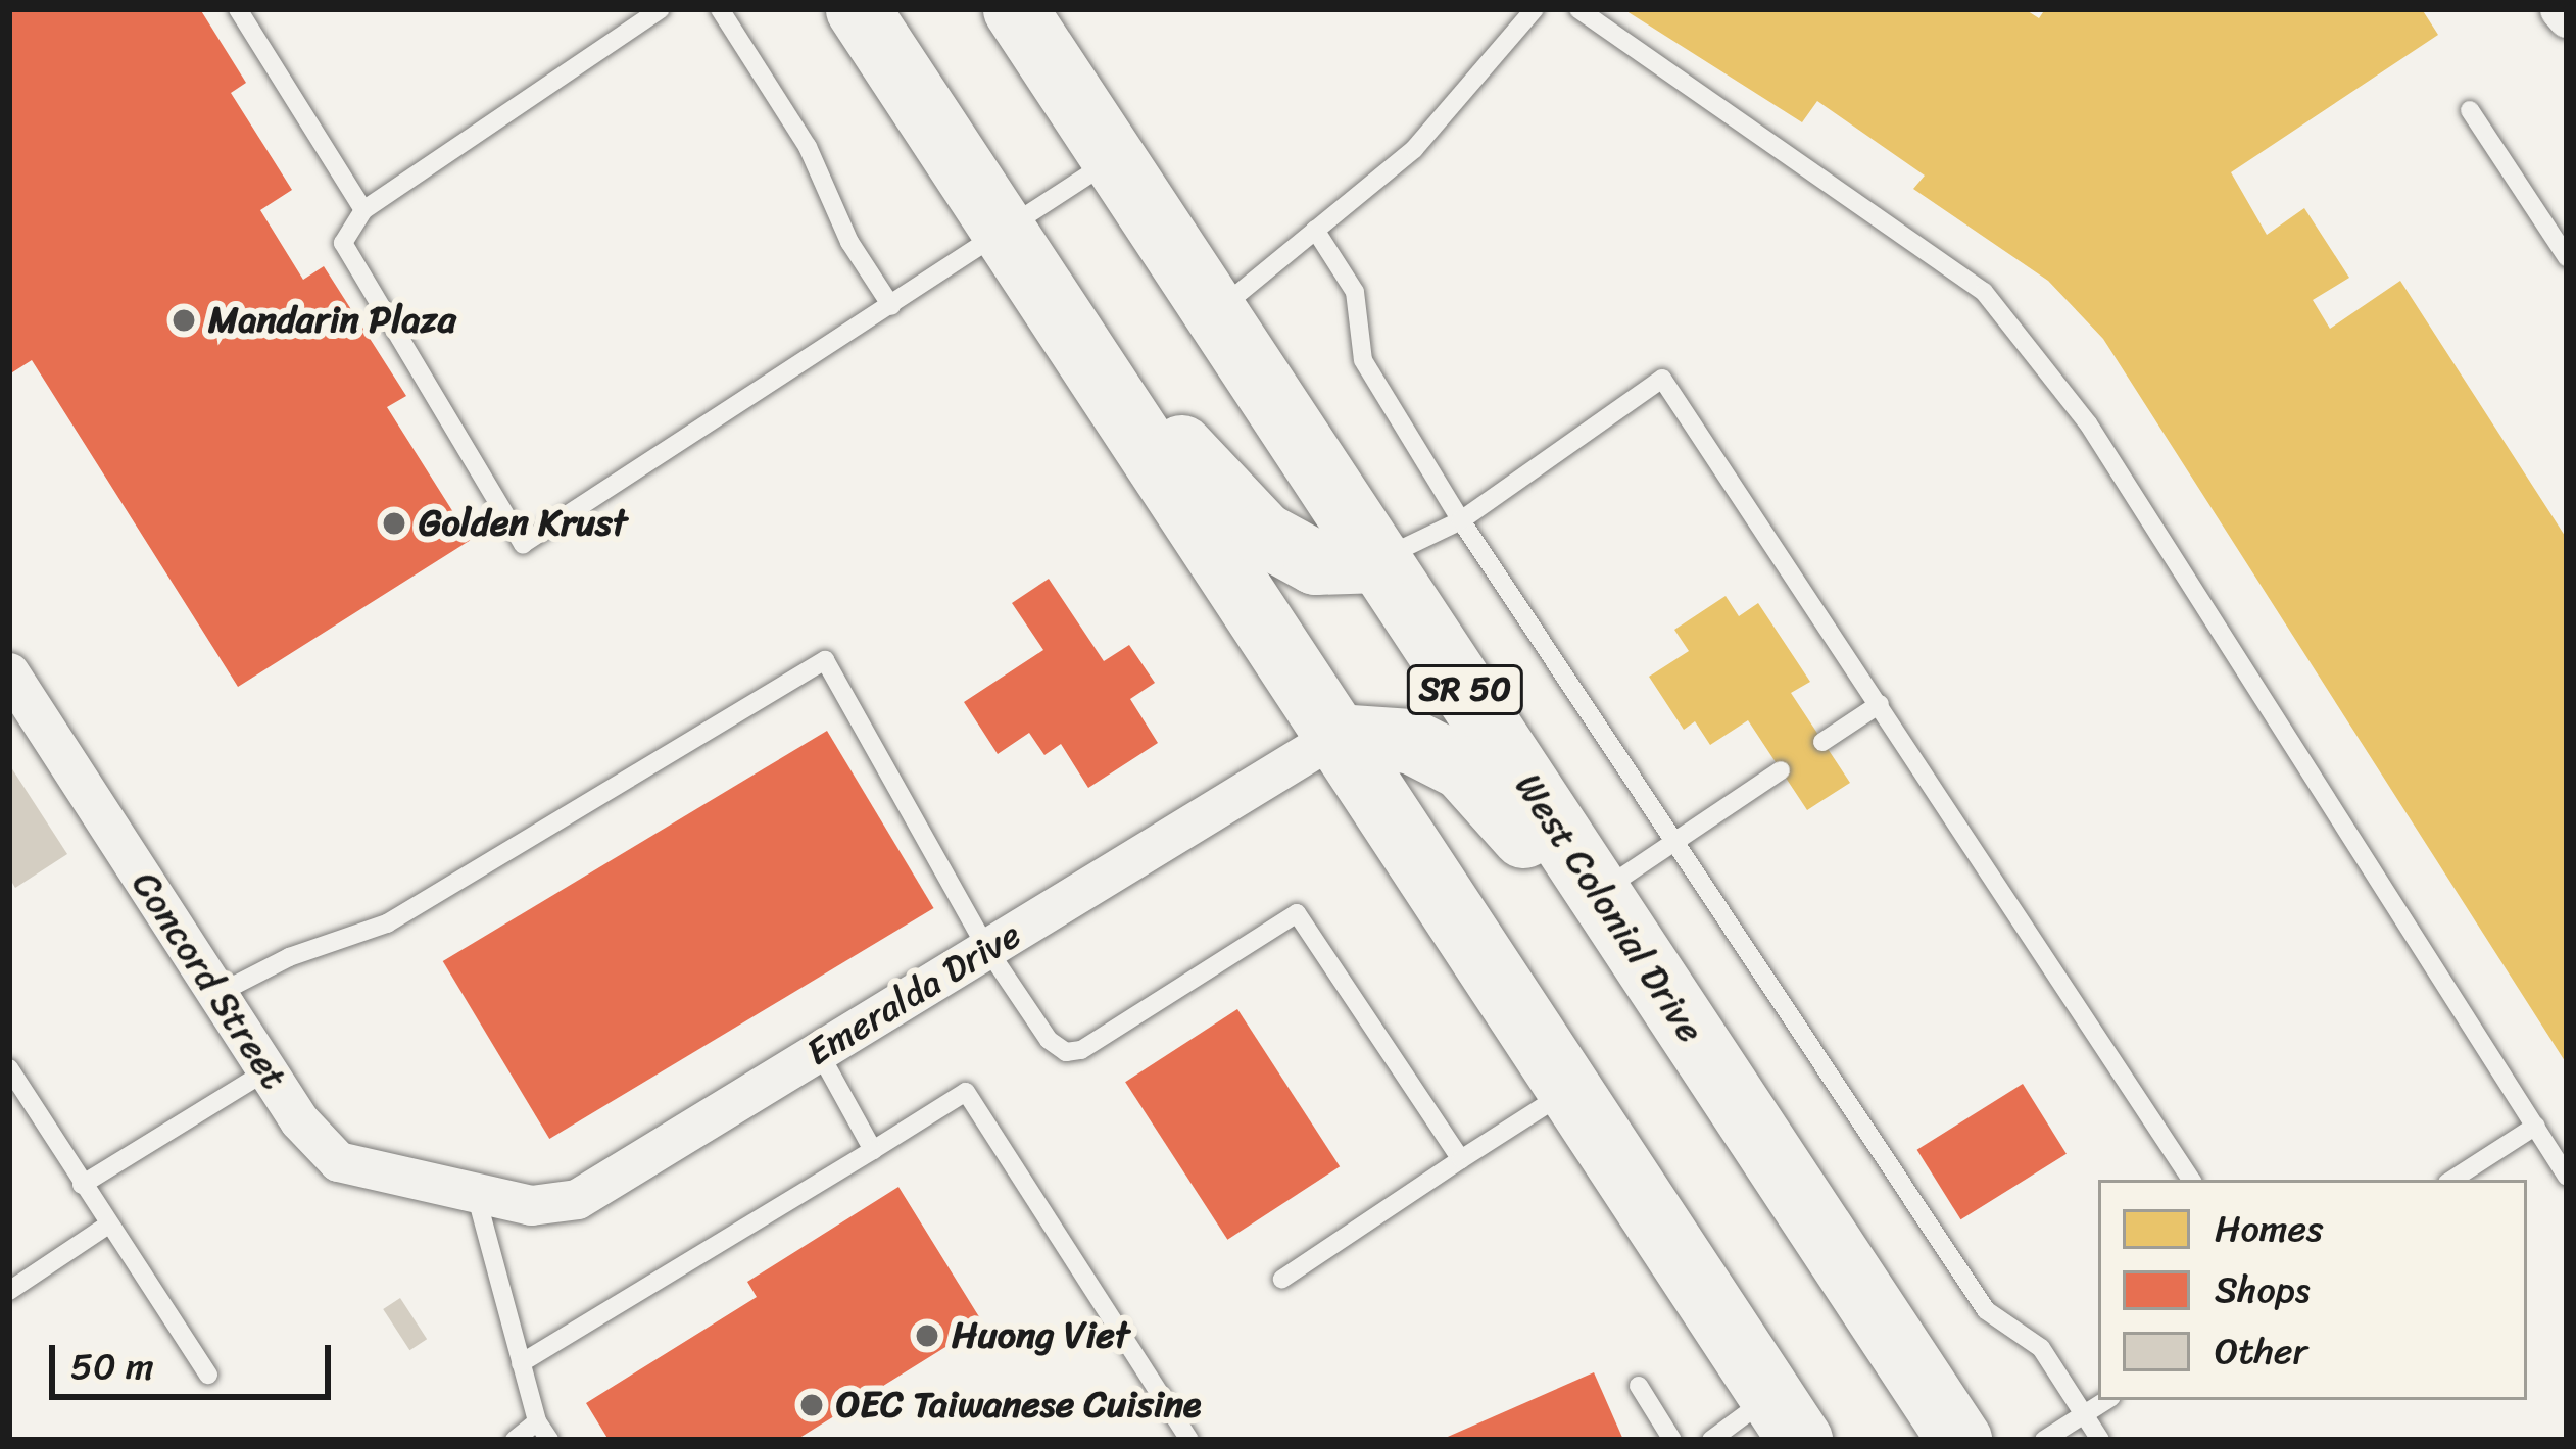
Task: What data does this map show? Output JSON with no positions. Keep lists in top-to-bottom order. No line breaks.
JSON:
{"streets":{"highway":["SR 50","West Colonial Drive"],"street":["Concord Street","Emeralda Drive"]},"crossings":[["Concord Street","Emeralda Drive"]],"places":["Mandarin Plaza","Golden Krust","Huong Viet","OEC Taiwanese Cuisine"],"legend":["Homes","Shops","Other"],"scale_bar":"50 m"}
